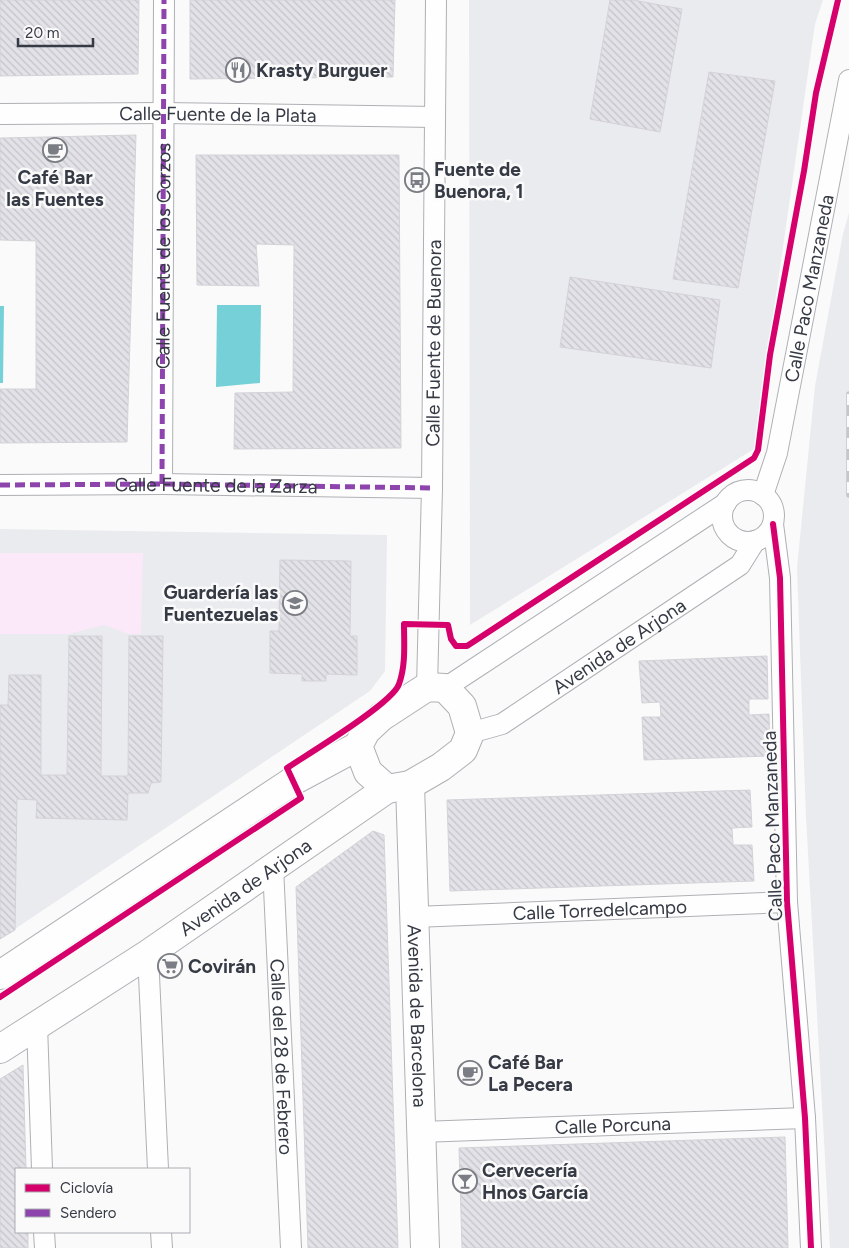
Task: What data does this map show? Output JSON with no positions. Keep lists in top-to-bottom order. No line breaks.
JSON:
{"streets":{"street":["Calle Fuente de la Plata","Calle Fuente de los Corzos","Calle Paco Manzaneda","Calle Fuente de Buenora","Calle Fuente de la Zarza","Avenida de Arjona","Calle Torredelcampo","Avenida de Barcelona","Calle del 28 de Febrero","Calle Porcuna"]},"crossings":[["Calle Fuente de la Plata","Calle Fuente de los Corzos"],["Calle Fuente de la Plata","Calle Fuente de Buenora"],["Calle Fuente de los Corzos","Calle Fuente de la Zarza"],["Calle Paco Manzaneda","Avenida de Arjona"],["Calle Paco Manzaneda","Calle Torredelcampo"],["Calle Paco Manzaneda","Calle Porcuna"],["Calle Fuente de Buenora","Calle Fuente de la Zarza"],["Calle Fuente de Buenora","Avenida de Arjona"],["Calle Fuente de Buenora","Avenida de Barcelona"],["Avenida de Arjona","Avenida de Barcelona"],["Avenida de Arjona","Calle del 28 de Febrero"],["Calle Torredelcampo","Avenida de Barcelona"],["Avenida de Barcelona","Calle Porcuna"]],"places":{"restaurant":["Krasty Burguer"],"cafe":["Café Bar las Fuentes","Café Bar La Pecera"],"bus stop":["Fuente de Buenora, 1"],"school or university":["Guardería las Fuentezuelas"],"supermarket":["Covirán"],"bar":["Cervecería Hnos García"]},"legend":["Ciclovía","Sendero"],"scale_bar":"20 m"}
